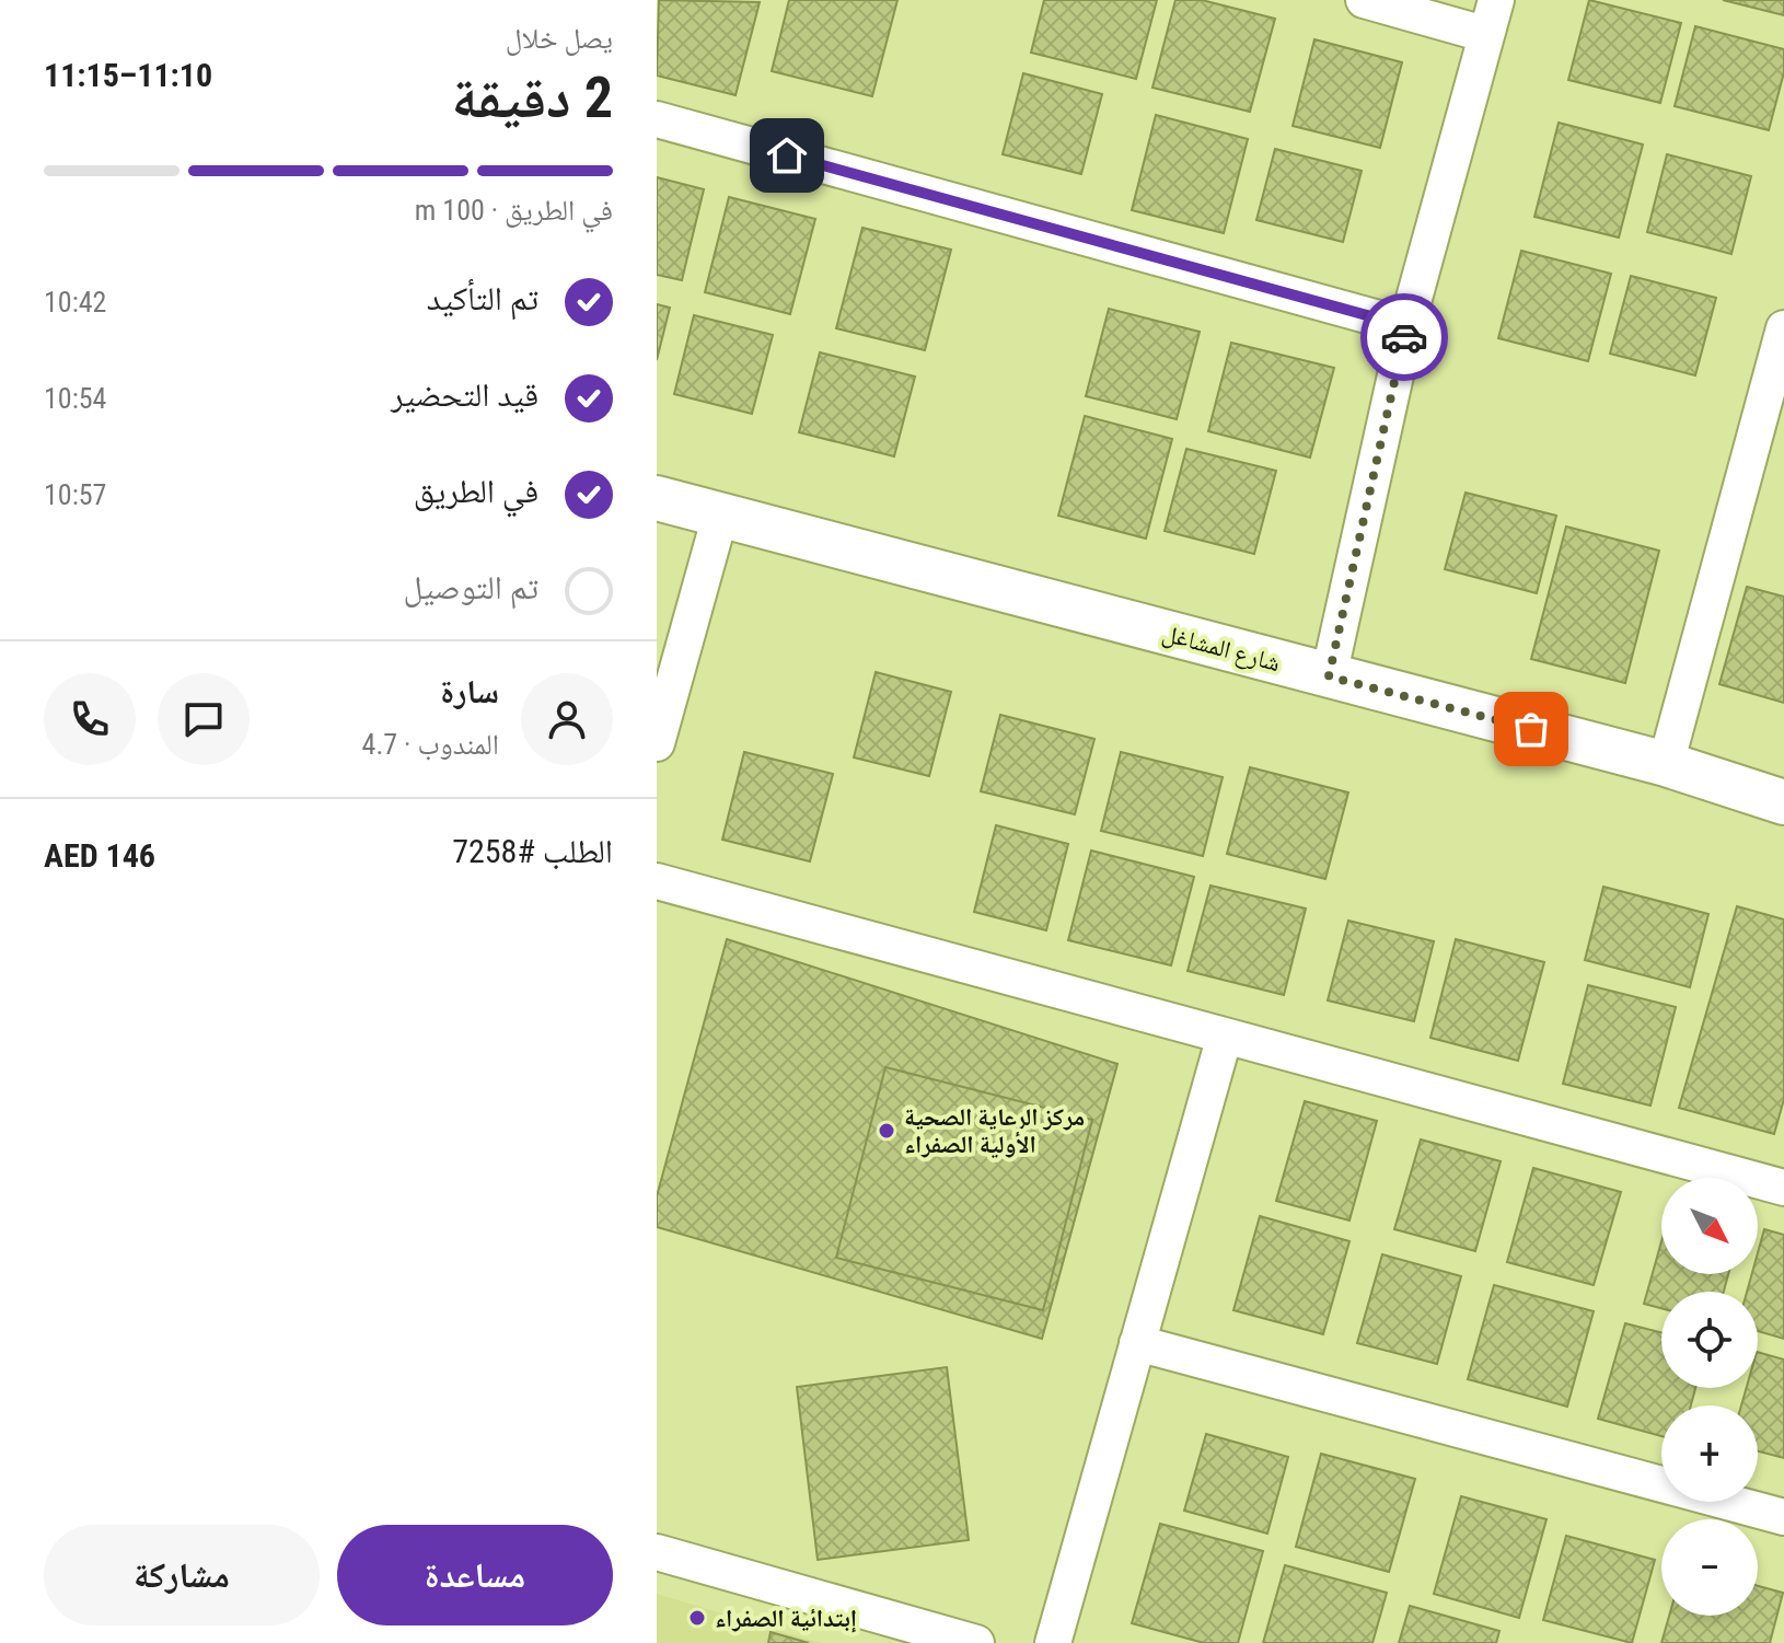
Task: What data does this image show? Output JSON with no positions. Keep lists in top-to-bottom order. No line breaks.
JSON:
{"streets":{"street":["شارع المشاغل"]},"places":["مركز الرعاية الصحية الأولية الصفراء","إبتدائية الصفراء"],"north":"bottom right","page":{"heading":["2 دقيقة","يصل خلال","11:10–11:15"],"panel":["سارة","المندوب · 4.7","الطلب #7258","AED 146"],"bar":"في الطريق · 100 m","list":[["تم التأكيد","10:42"],["قيد التحضير","10:54"],["في الطريق","10:57"],"تم التوصيل"],"map_buttons":["+","−"],"buttons":["مساعدة","مشاركة"]}}
